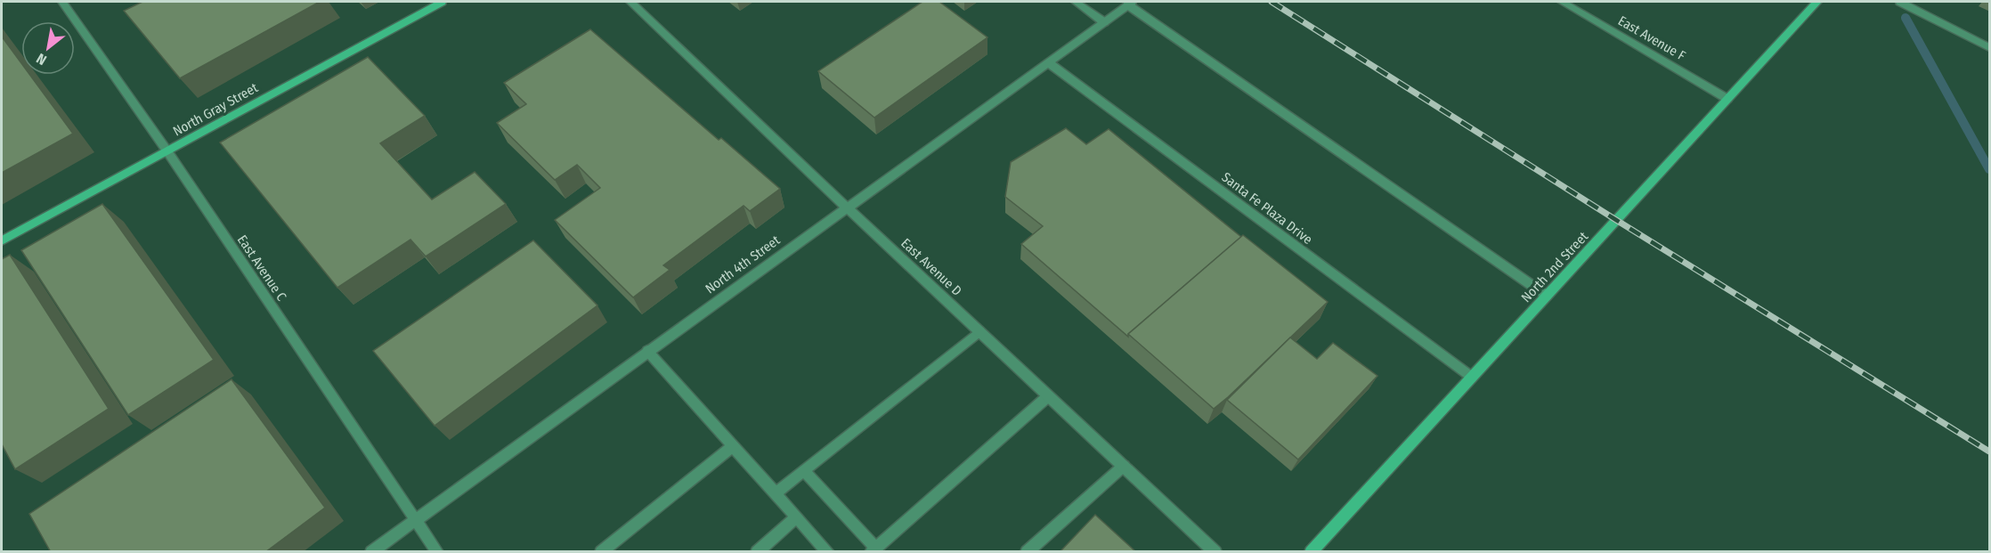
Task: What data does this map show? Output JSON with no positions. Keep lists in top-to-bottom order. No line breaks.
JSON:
{"streets":{"street":["East Avenue F","North Gray Street","Santa Fe Plaza Drive","North 4th Street","East Avenue D","North 2nd Street","East Avenue C"]},"crossings":[["East Avenue F","North 2nd Street"],["North Gray Street","East Avenue C"],["Santa Fe Plaza Drive","North 4th Street"],["Santa Fe Plaza Drive","North 2nd Street"],["North 4th Street","East Avenue D"],["North 4th Street","East Avenue C"]],"north":"bottom left"}
